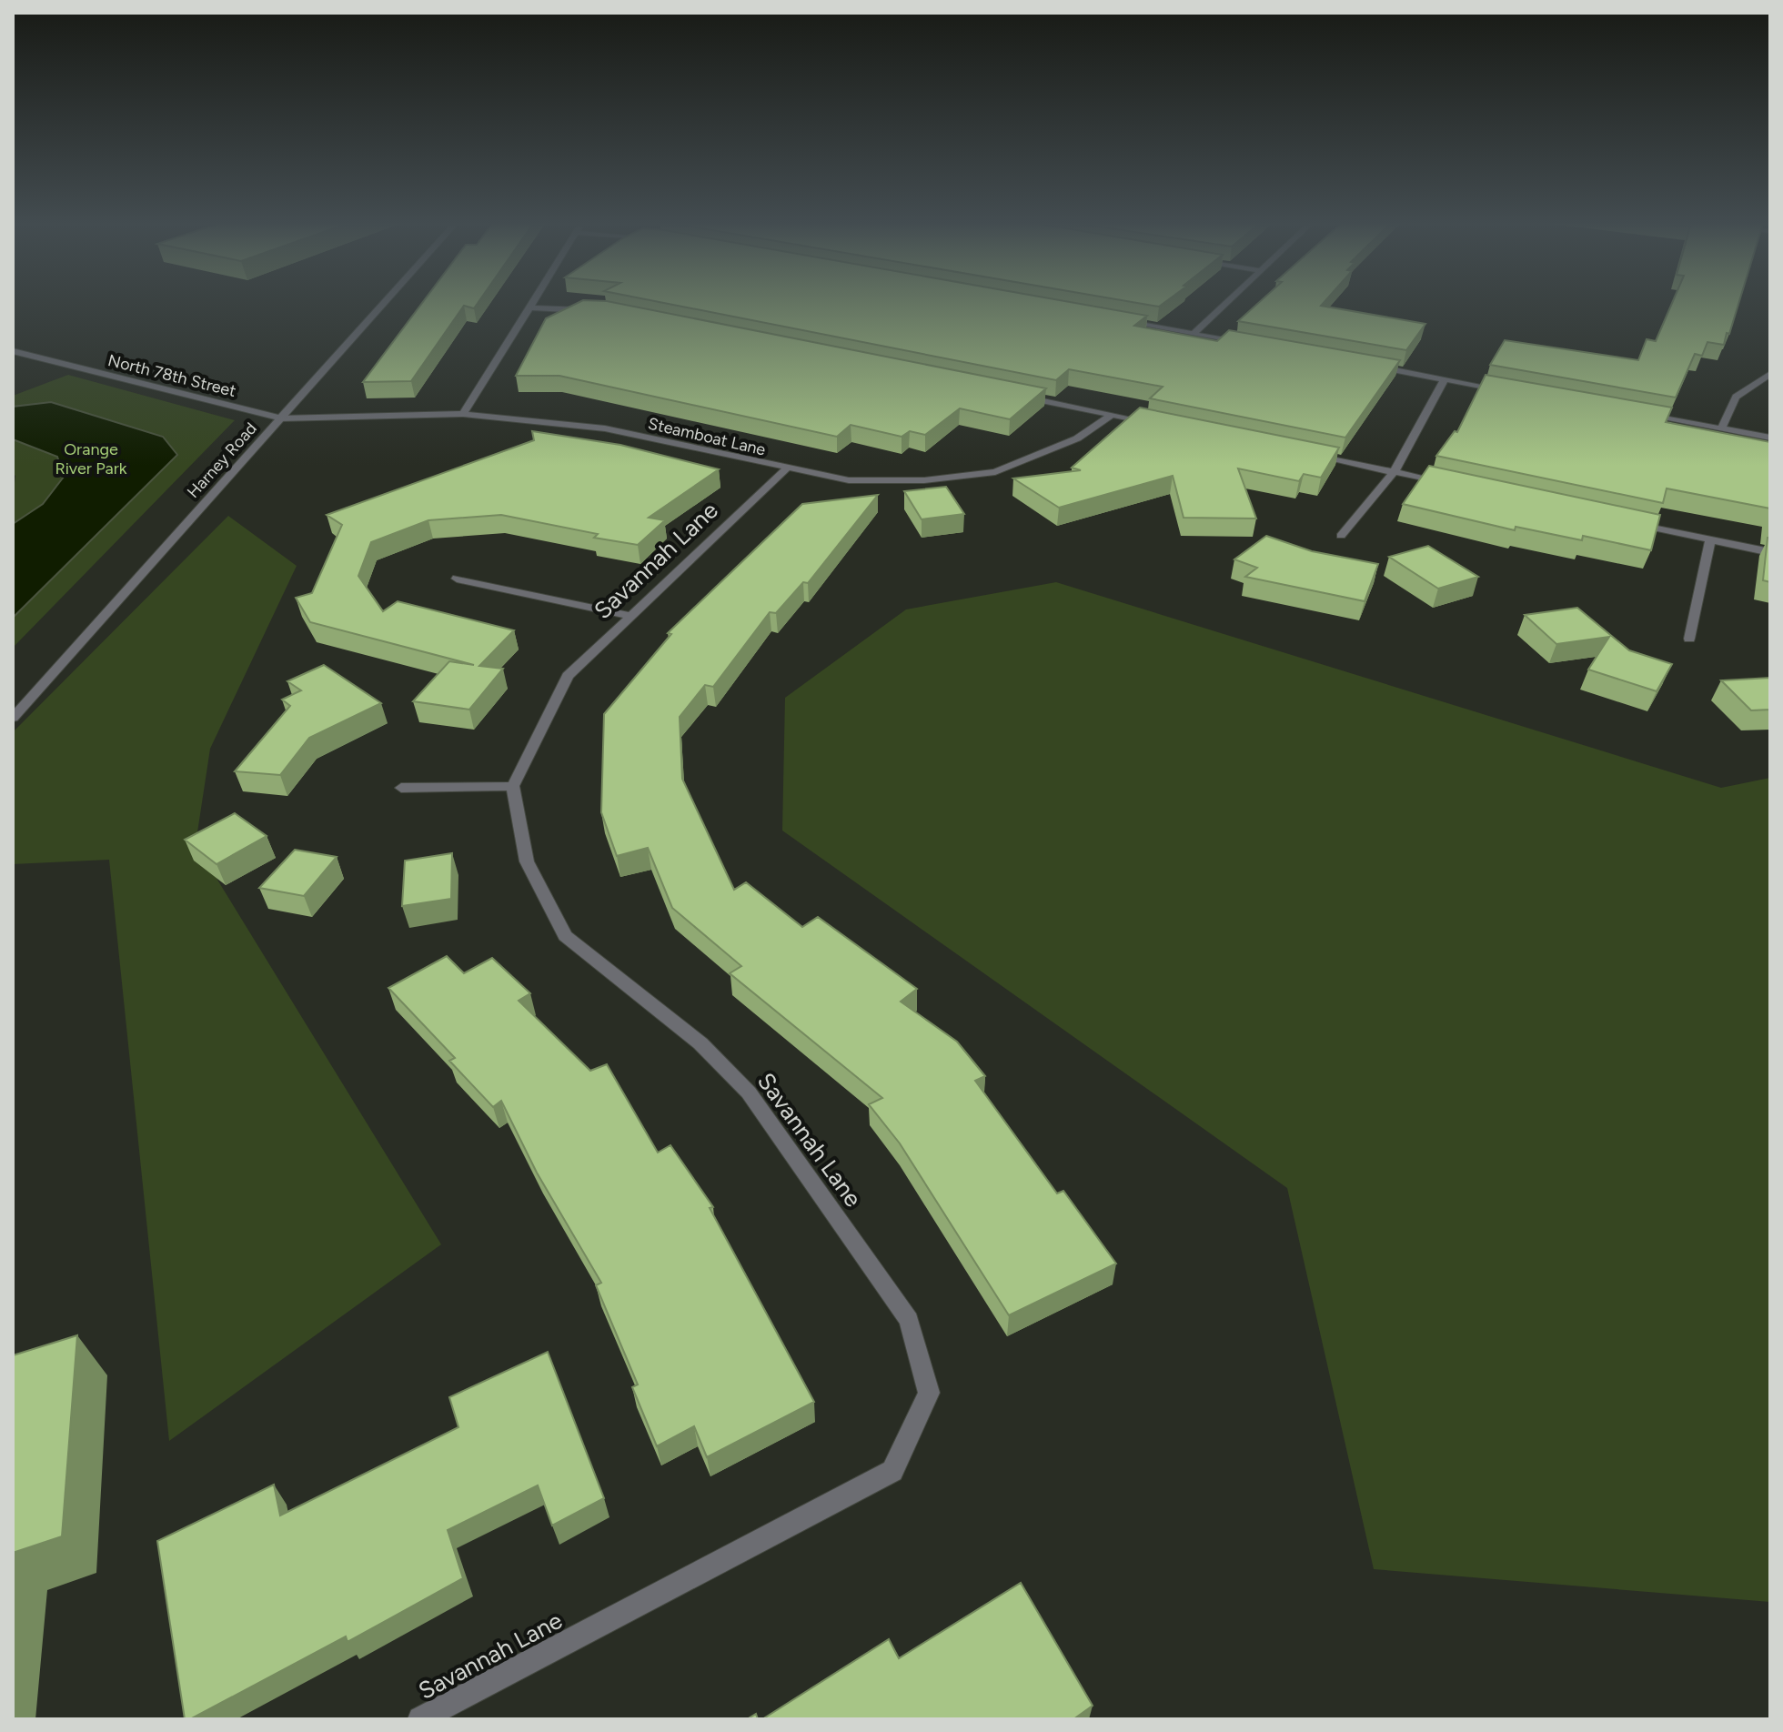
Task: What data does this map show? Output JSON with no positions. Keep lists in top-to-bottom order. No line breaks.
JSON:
{"streets":{"street":["North 78th Street","Steamboat Lane","Harney Road","Savannah Lane"]},"crossings":[["North 78th Street","Steamboat Lane"],["North 78th Street","Harney Road"],["Steamboat Lane","Harney Road"],["Steamboat Lane","Savannah Lane"]],"parks":["Orange River Park"]}
